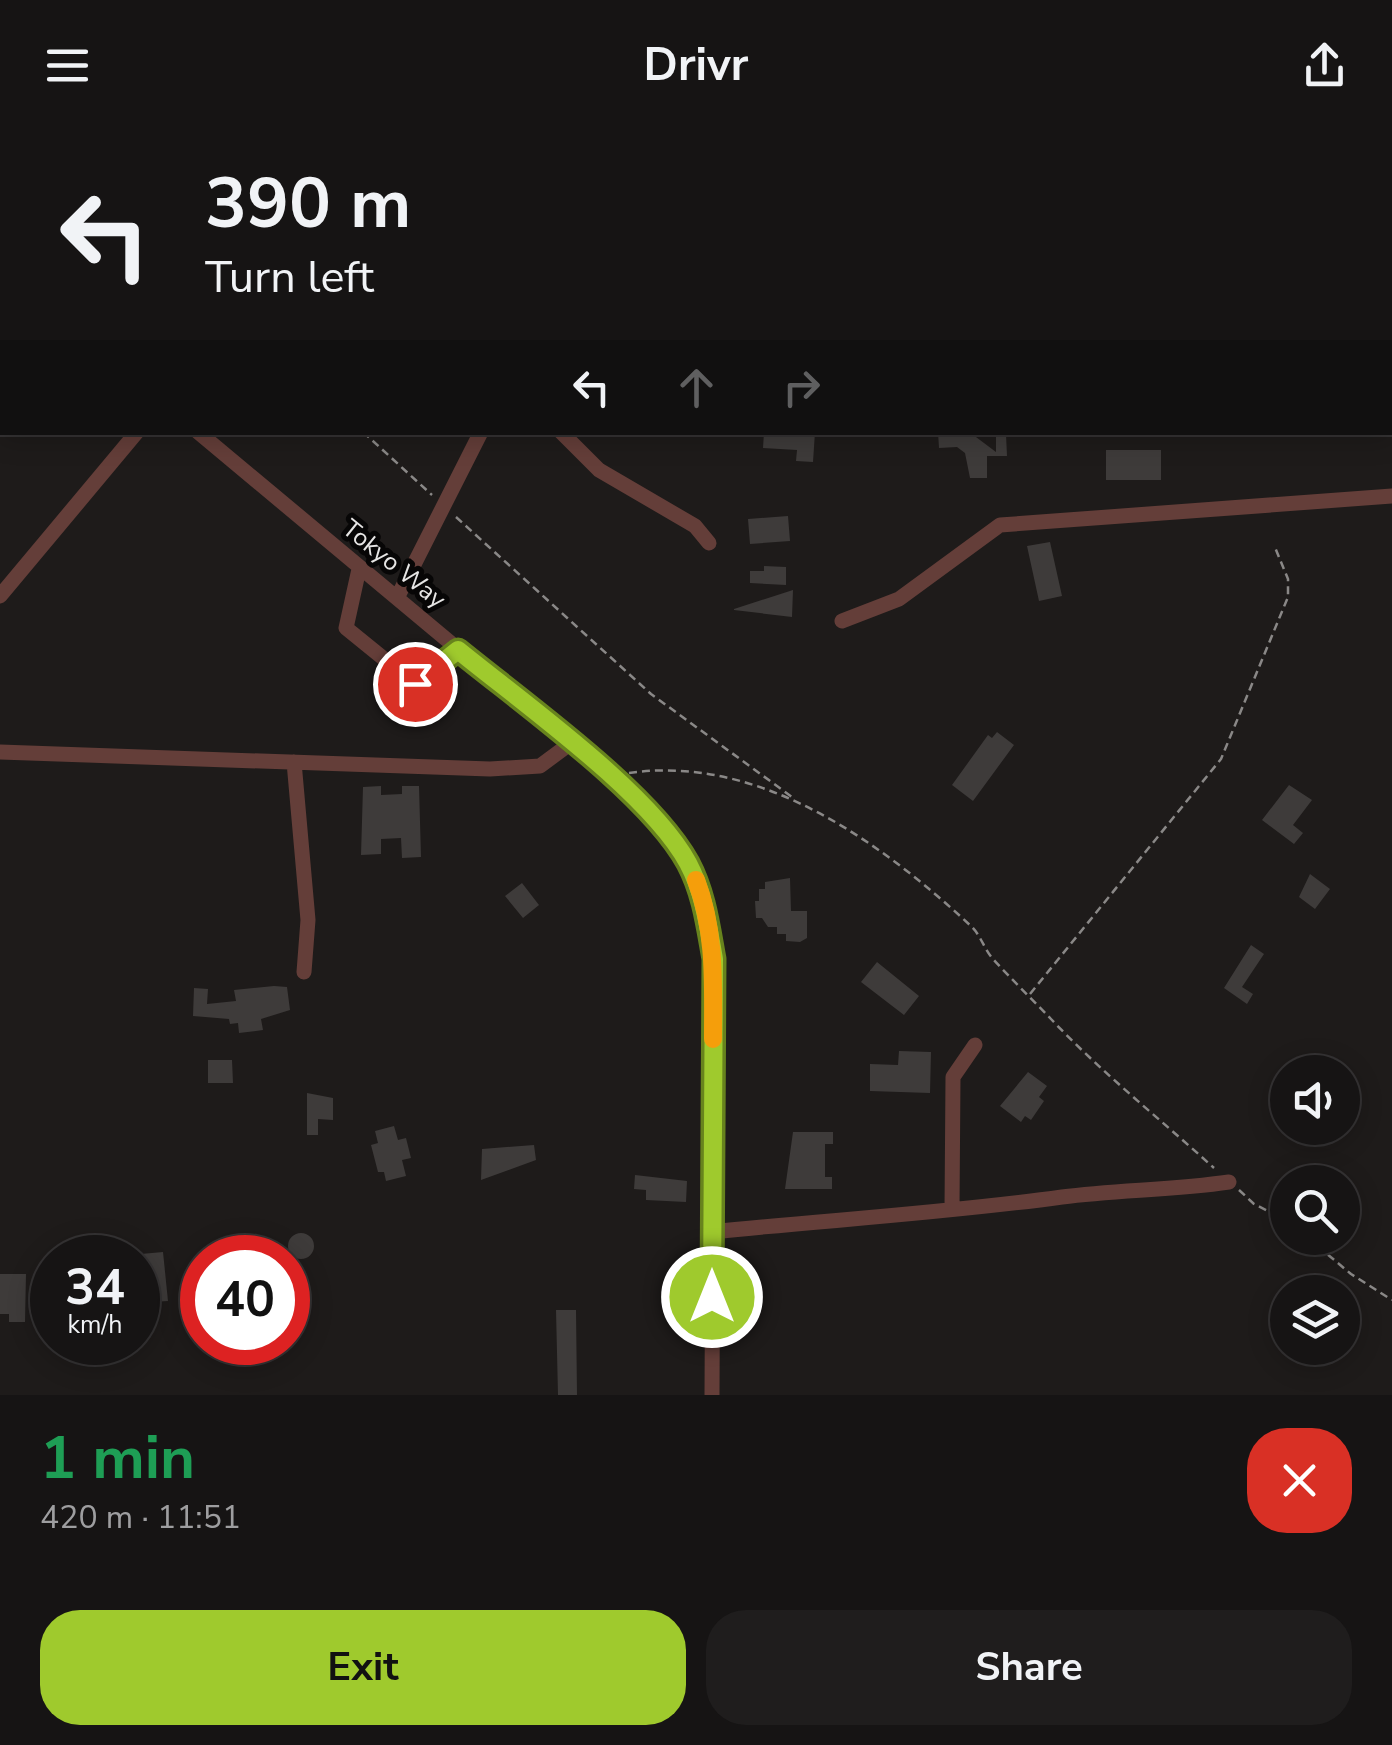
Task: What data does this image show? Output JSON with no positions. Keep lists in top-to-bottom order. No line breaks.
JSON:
{"streets":{"street":["Tokyo Way"]},"page":{"header":"Drivr","turn":["390 m","Turn left"],"speed":"34 km/h","limit":"40","heading":["1 min","420 m · 11:51"],"buttons":["Exit","Share"]}}
